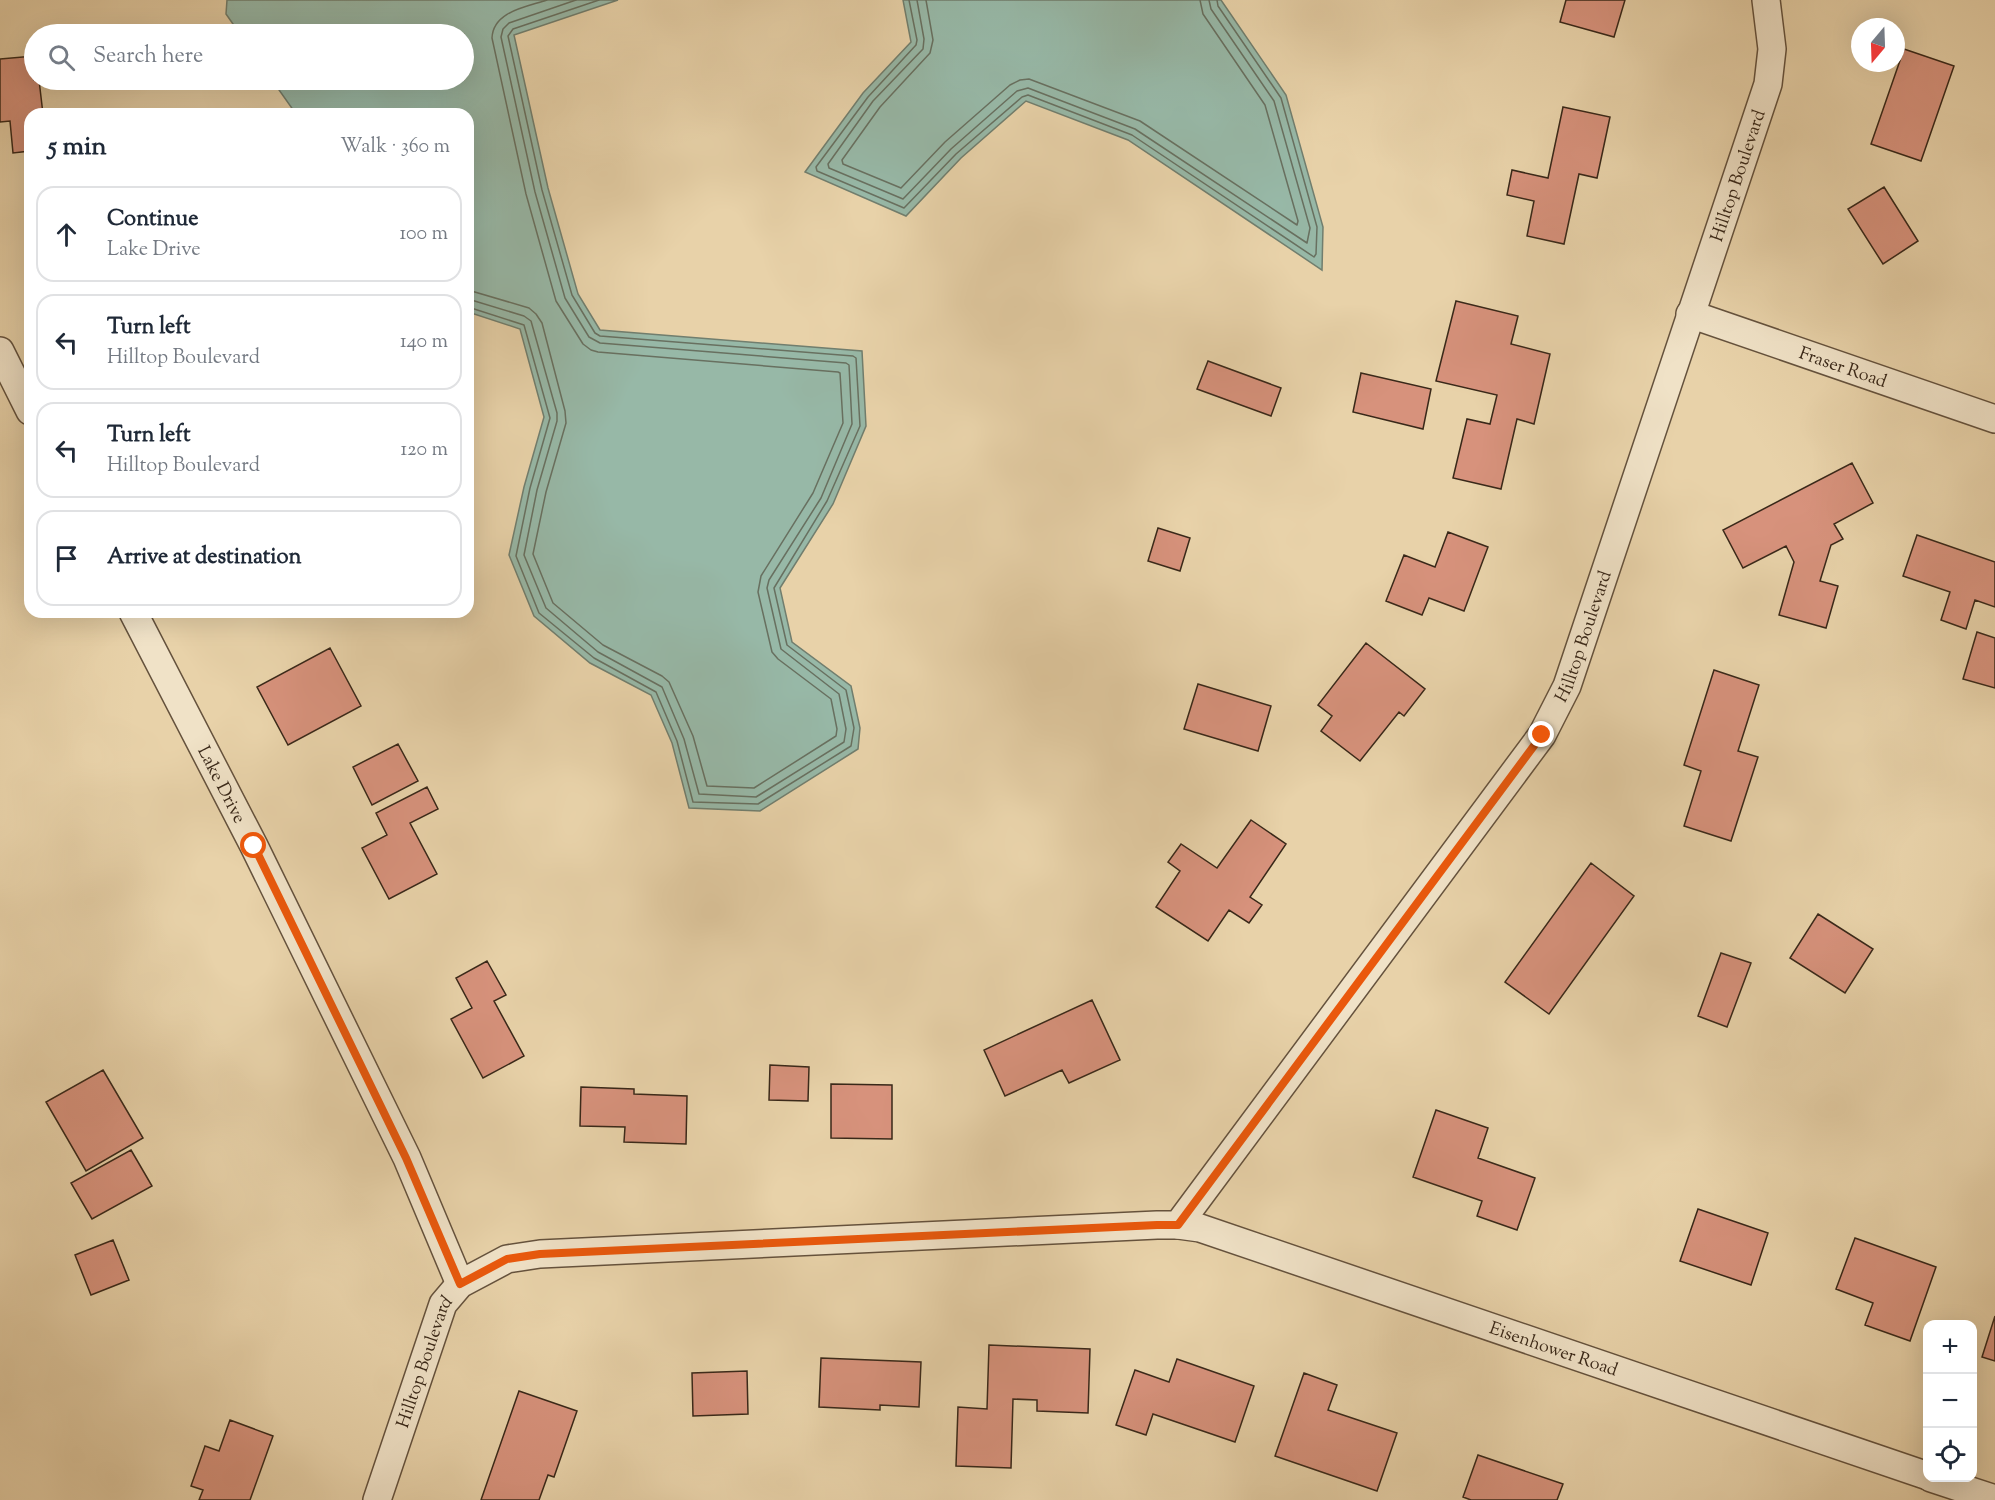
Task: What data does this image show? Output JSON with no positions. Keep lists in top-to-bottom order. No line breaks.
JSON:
{"streets":{"street":["Hilltop Boulevard","Fraser Road","Lake Drive","Eisenhower Road"]},"crossings":[["Hilltop Boulevard","Fraser Road"],["Hilltop Boulevard","Lake Drive"],["Hilltop Boulevard","Eisenhower Road"]],"north":"bottom","page":{"search":"Search here","heading":["5 min","Walk · 360 m"],"list":[["Continue","Lake Drive","100 m"],["Turn left","Hilltop Boulevard","140 m"],["Turn left","Hilltop Boulevard","120 m"],"Arrive at destination"],"map_buttons":["+","−"]}}
